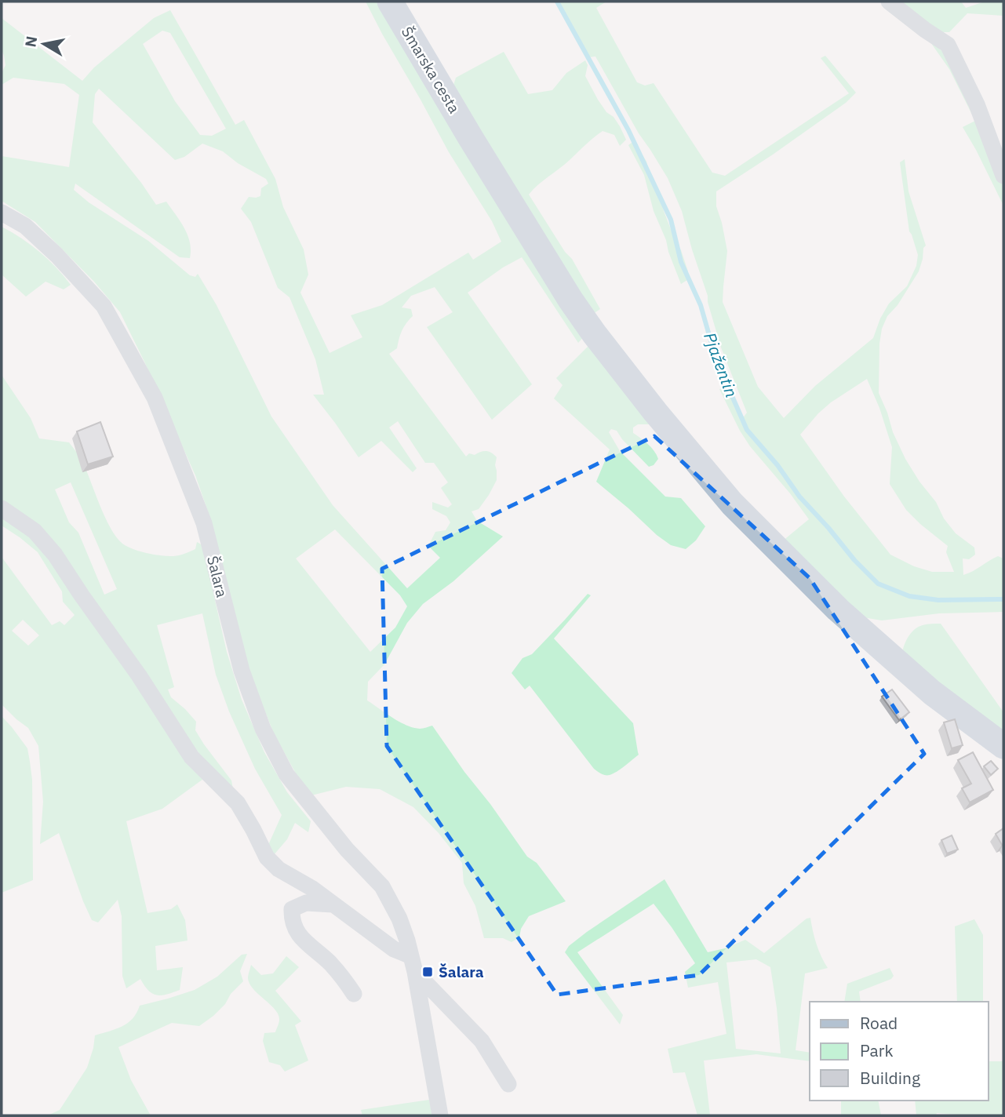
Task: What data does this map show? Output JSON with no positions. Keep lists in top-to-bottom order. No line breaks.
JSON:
{"streets":{"main road":["Šmarska cesta"],"street":["Šalara"]},"water":["Pjažentin"],"places":{"transit":["Šalara"]},"legend":["Road","Park","Building"],"north":"left"}
